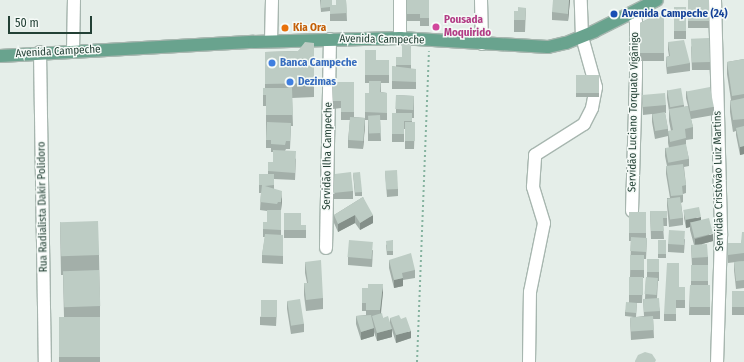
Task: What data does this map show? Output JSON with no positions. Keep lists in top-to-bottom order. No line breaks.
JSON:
{"streets":{"main road":["Avenida Campeche"],"street":["Servidão Luciano Torquato Vigânigo","Servidão Ilha Campeche","Servidão Cristóvão Luiz Martins","Rua Radialista Dakir Polidoro"]},"crossings":[["Avenida Campeche","Servidão Luciano Torquato Vigânigo"],["Avenida Campeche","Servidão Ilha Campeche"],["Avenida Campeche","Rua Radialista Dakir Polidoro"]],"places":["Avenida Campeche (24)","Pousada Moquirido","Kia Ora","Banca Campeche","Dezimas"],"scale_bar":"50 m"}
